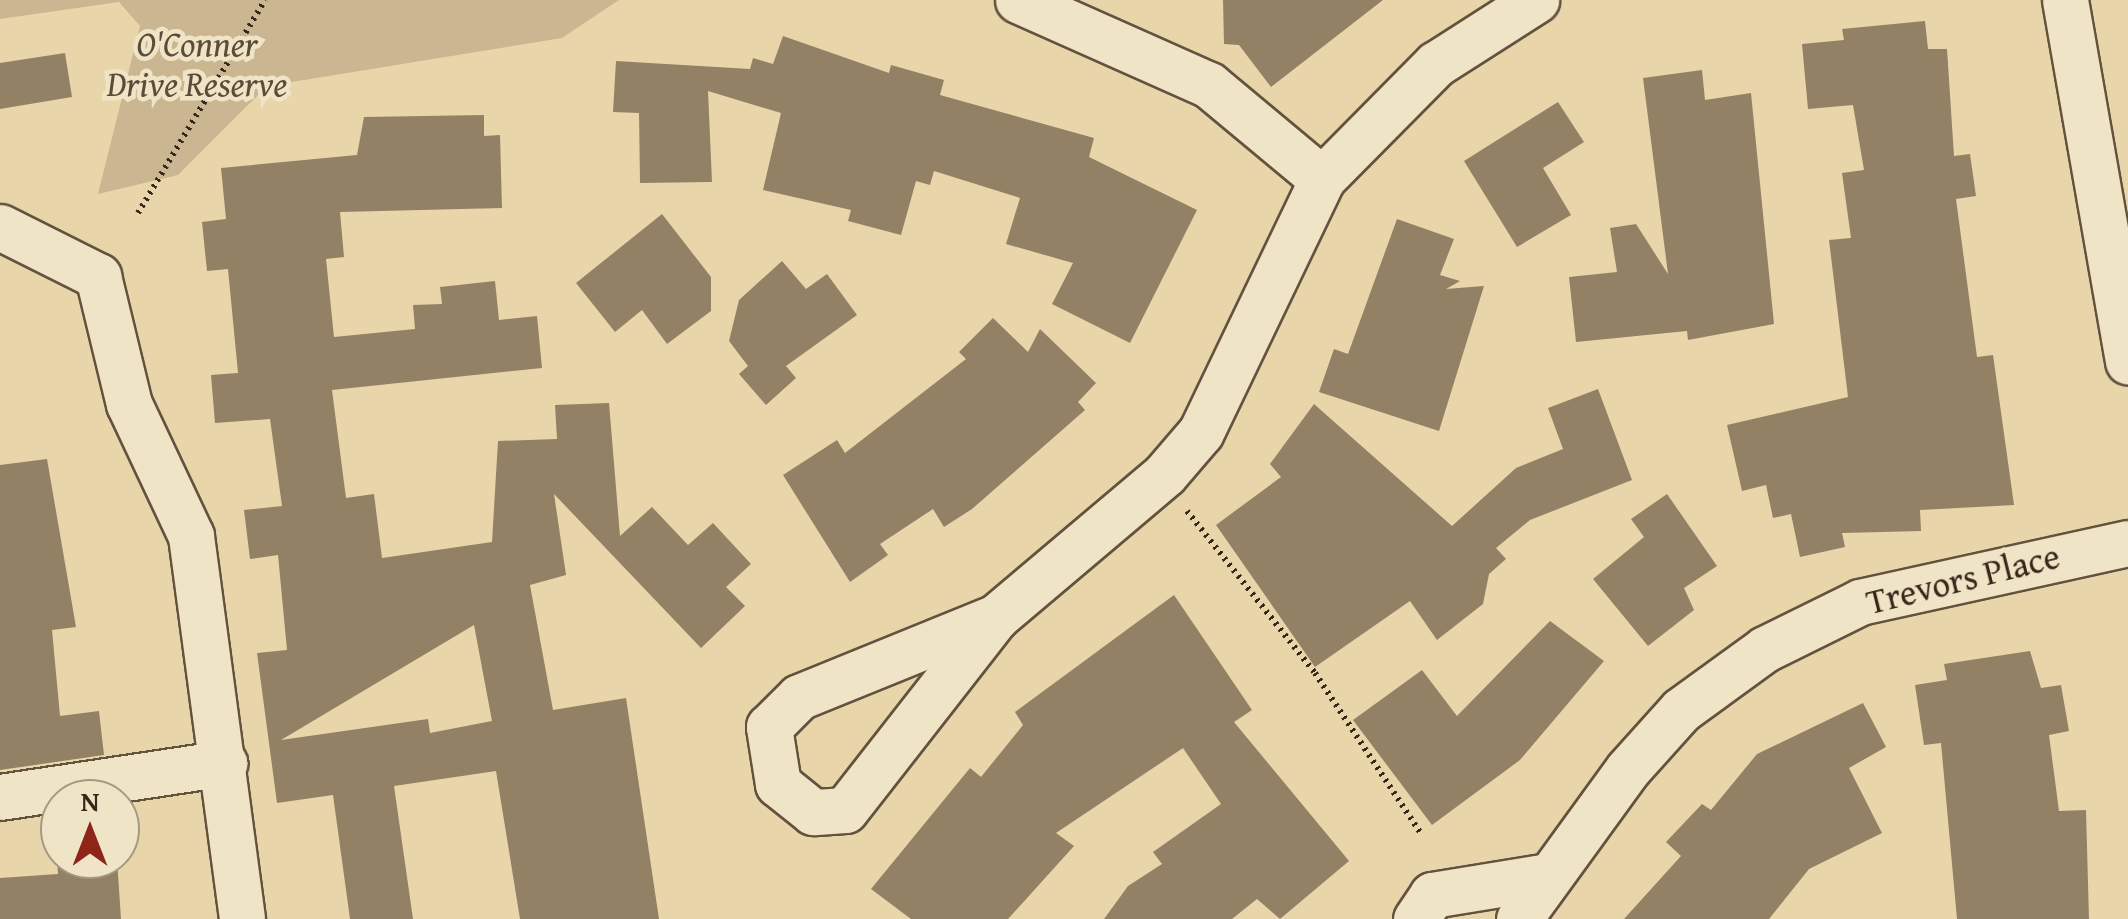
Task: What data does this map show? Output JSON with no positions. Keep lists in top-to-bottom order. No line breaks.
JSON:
{"streets":{"street":["Trevors Place"]},"parks":["O'Conner Drive Reserve"],"north":"top"}
